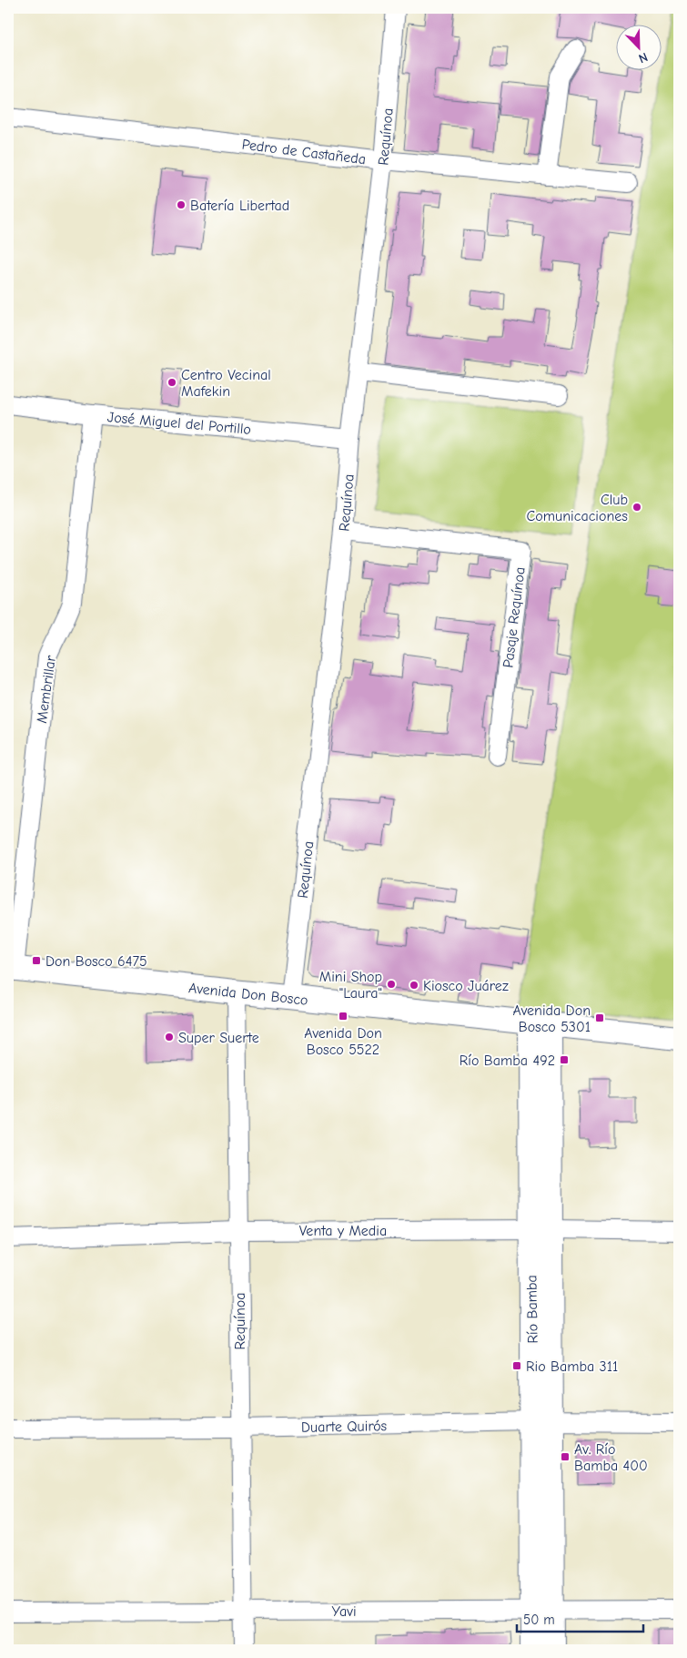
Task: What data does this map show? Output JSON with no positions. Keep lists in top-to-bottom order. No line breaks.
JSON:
{"streets":{"main road":["Avenida Don Bosco","Río Bamba"],"street":["Requínoa","Pedro de Castañeda","José Miguel del Portillo","Pasaje Requínoa","Membrillar","Venta y Media","Duarte Quirós","Yavi"]},"crossings":[["Requínoa","Pedro de Castañeda"],["Requínoa","José Miguel del Portillo"],["Requínoa","Pasaje Requínoa"],["Requínoa","Avenida Don Bosco"],["Requínoa","Venta y Media"],["Requínoa","Duarte Quirós"],["Requínoa","Yavi"],["José Miguel del Portillo","Membrillar"],["Membrillar","Avenida Don Bosco"],["Avenida Don Bosco","Río Bamba"],["Venta y Media","Río Bamba"],["Río Bamba","Duarte Quirós"],["Río Bamba","Yavi"]],"places":{"other":["Batería Libertad","Centro Vecinal Mafekin","Club Comunicaciones","Mini Shop \"Laura\"","Kiosco Juárez","Super Suerte"],"transit":["Don Bosco 6475","Avenida Don Bosco 5522","Avenida Don Bosco 5301","Río Bamba 492","Rio Bamba 311","Av. Río Bamba 400"]},"scale_bar":"50 m","north":"bottom right"}
